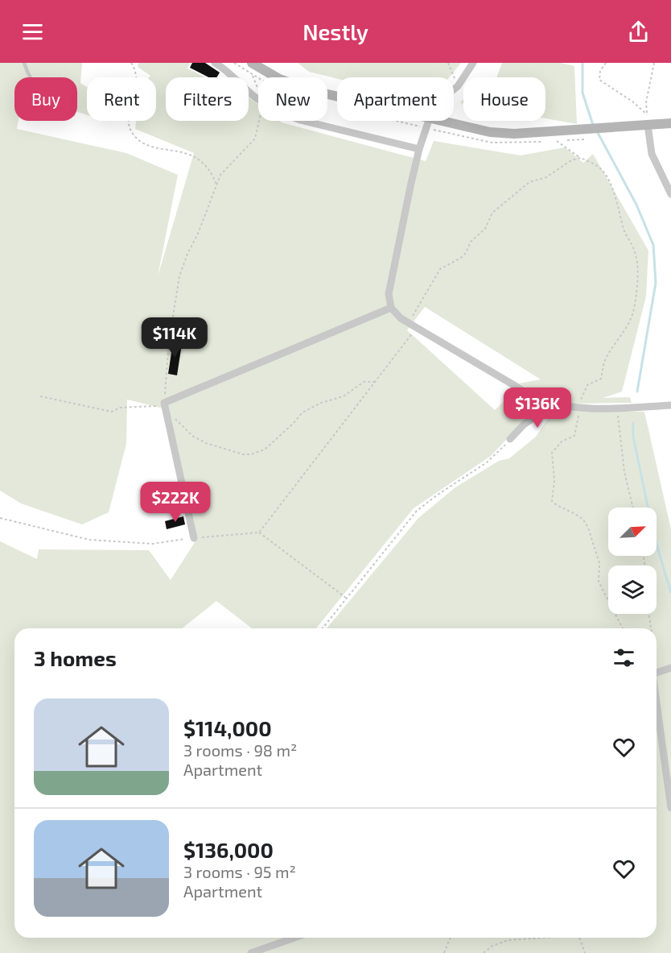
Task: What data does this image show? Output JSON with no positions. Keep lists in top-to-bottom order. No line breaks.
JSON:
{"north":"top right","page":{"header":"Nestly","chip":["Buy","Rent","Filters","New","Apartment","House"],"price":["$114K","$136K","$222K"],"heading":"3 homes","list":[{"name":"$114,000","note":"3 rooms · 98 m² · Apartment"},{"name":"$136,000","note":"3 rooms · 95 m² · Apartment"}]}}
